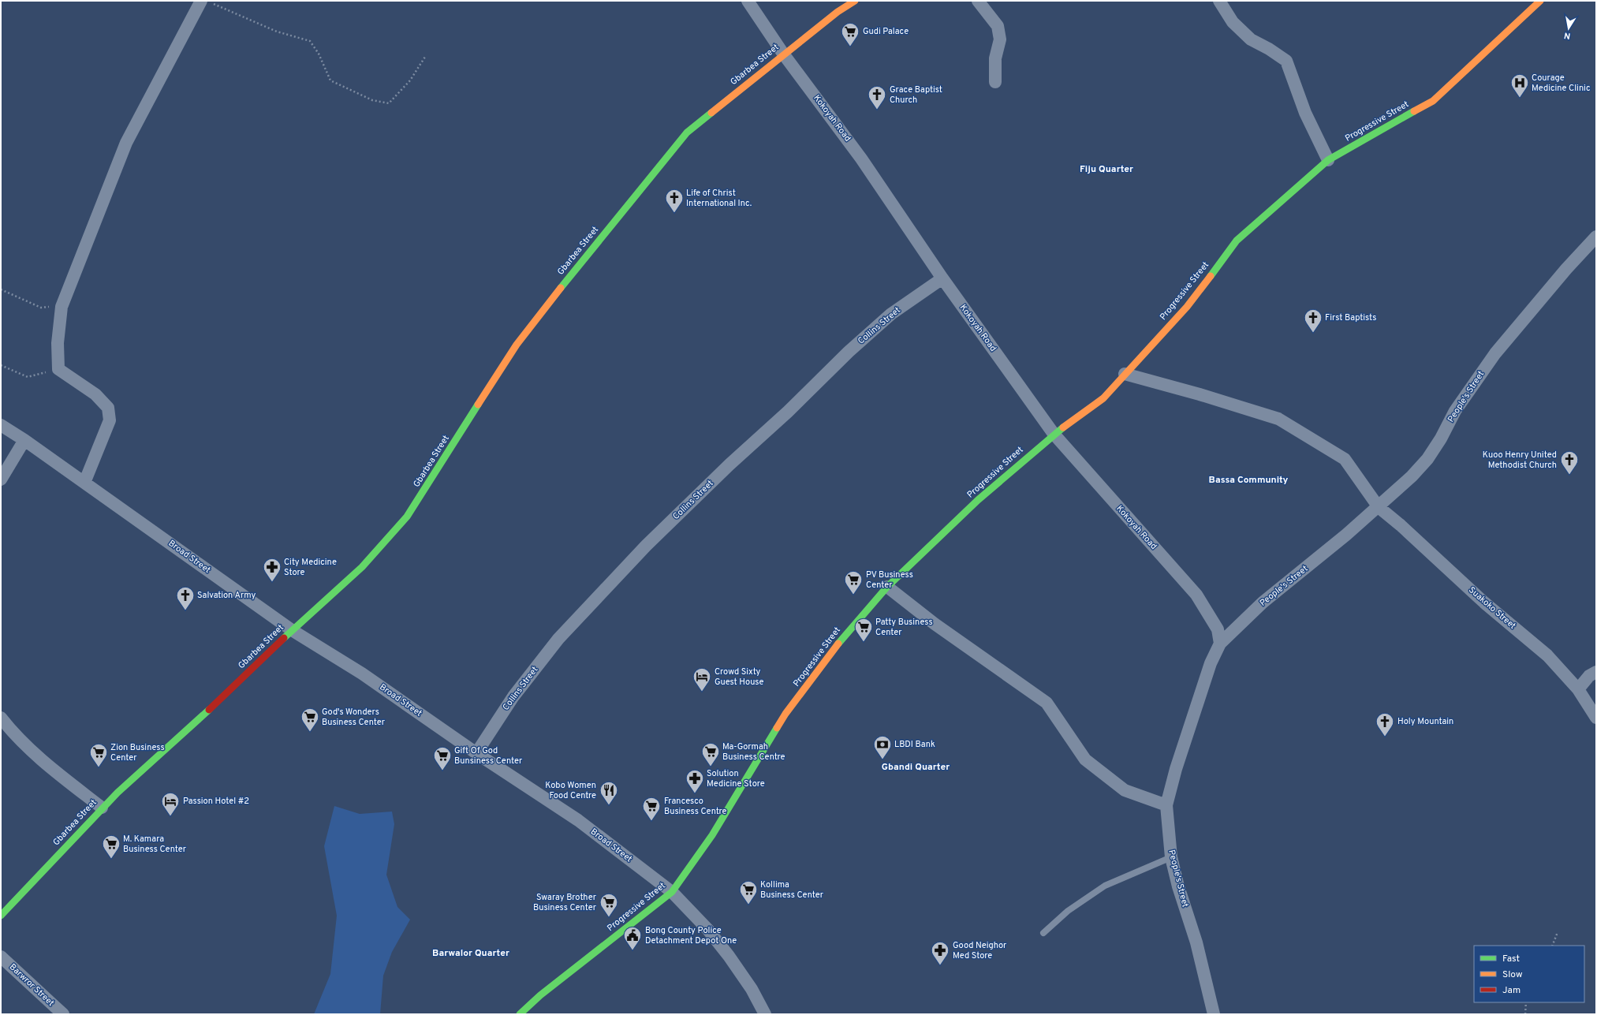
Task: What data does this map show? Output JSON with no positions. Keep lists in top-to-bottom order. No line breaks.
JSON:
{"streets":{"street":["Gbarbea Street","Kokoyah Road","Progressive Street","Collins Street","People's Street","Broad Street","Suakoko Street","Barwror Street"]},"crossings":[["Gbarbea Street","Kokoyah Road"],["Gbarbea Street","Broad Street"],["Kokoyah Road","Progressive Street"],["Kokoyah Road","Collins Street"],["Kokoyah Road","People's Street"],["Progressive Street","Broad Street"],["Progressive Street","Suakoko Street"],["Collins Street","Broad Street"],["People's Street","Suakoko Street"]],"districts":["Fiju Quarter","Bassa Community","Gbandi Quarter","Barwalor Quarter"],"places":{"supermarket":["Gudi Palace","PV Business Center","Patty Business Center","God's Wonders Business Center","Ma-Gormah Business Centre","Zion Business Center","Gift Of God Bunsiness Center","Francesco Business Centre","M. Kamara Business Center","Kollima Business Center","Swaray Brother Business Center"],"hospital":["Courage Medicine Clinic"],"church":["Grace Baptist Church","Life of Christ International Inc.","First Baptists","Kuoo Henry United Methodist Church","Salvation Army","Holy Mountain"],"pharmacy":["City Medicine Store","Solution Medicine Store","Good Neighor Med Store"],"hotel":["Crowd Sixty Guest House","Passion Hotel #2"],"bank":["LBDI Bank"],"restaurant":["Kobo Women Food Centre"],"public building":["Bong County Police Detachment Depot One"]},"legend":["Fast","Slow","Jam"],"north":"bottom"}
